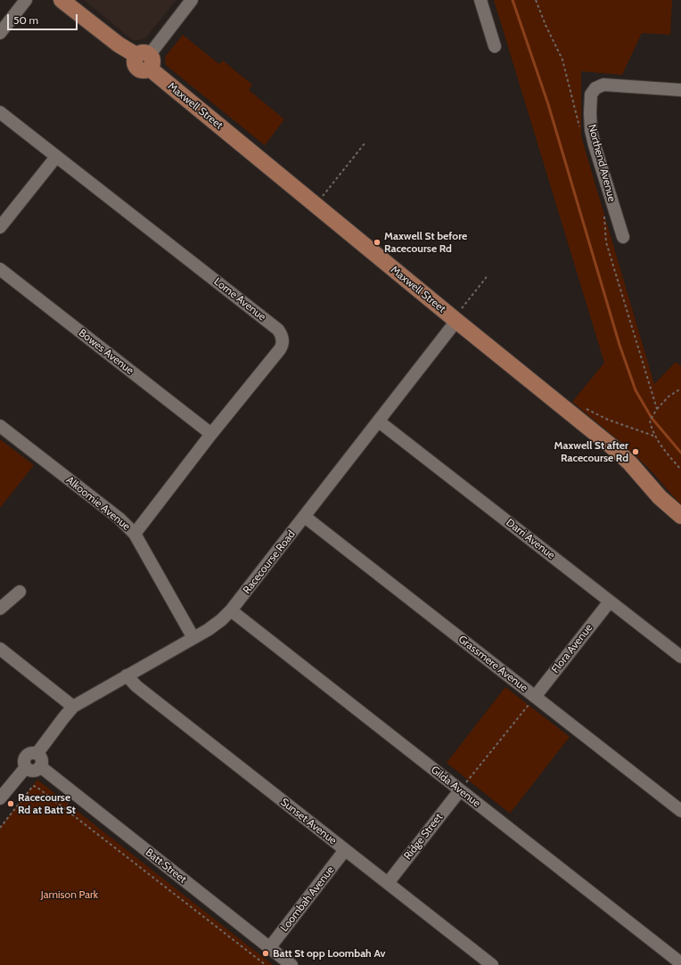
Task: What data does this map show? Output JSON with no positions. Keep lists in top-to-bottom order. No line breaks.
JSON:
{"streets":{"main road":["Maxwell Street"],"street":["Northend Avenue","Lorne Avenue","Bowes Avenue","Alkoomie Avenue","Darri Avenue","Racecourse Road","Flora Avenue","Grassmere Avenue","Gilda Avenue","Sunset Avenue","Ridge Street","Batt Street","Loombah Avenue"]},"crossings":[["Maxwell Street","Racecourse Road"],["Lorne Avenue","Bowes Avenue"],["Lorne Avenue","Alkoomie Avenue"],["Alkoomie Avenue","Racecourse Road"],["Darri Avenue","Racecourse Road"],["Darri Avenue","Flora Avenue"],["Racecourse Road","Grassmere Avenue"],["Racecourse Road","Gilda Avenue"],["Racecourse Road","Sunset Avenue"],["Racecourse Road","Batt Street"],["Flora Avenue","Grassmere Avenue"],["Gilda Avenue","Ridge Street"],["Sunset Avenue","Ridge Street"],["Sunset Avenue","Loombah Avenue"],["Batt Street","Loombah Avenue"]],"parks":["Jamison Park"],"places":["Maxwell St before Racecourse Rd","Maxwell St after Racecourse Rd","Racecourse Rd at Batt St","Batt St opp Loombah Av"],"scale_bar":"50 m"}
